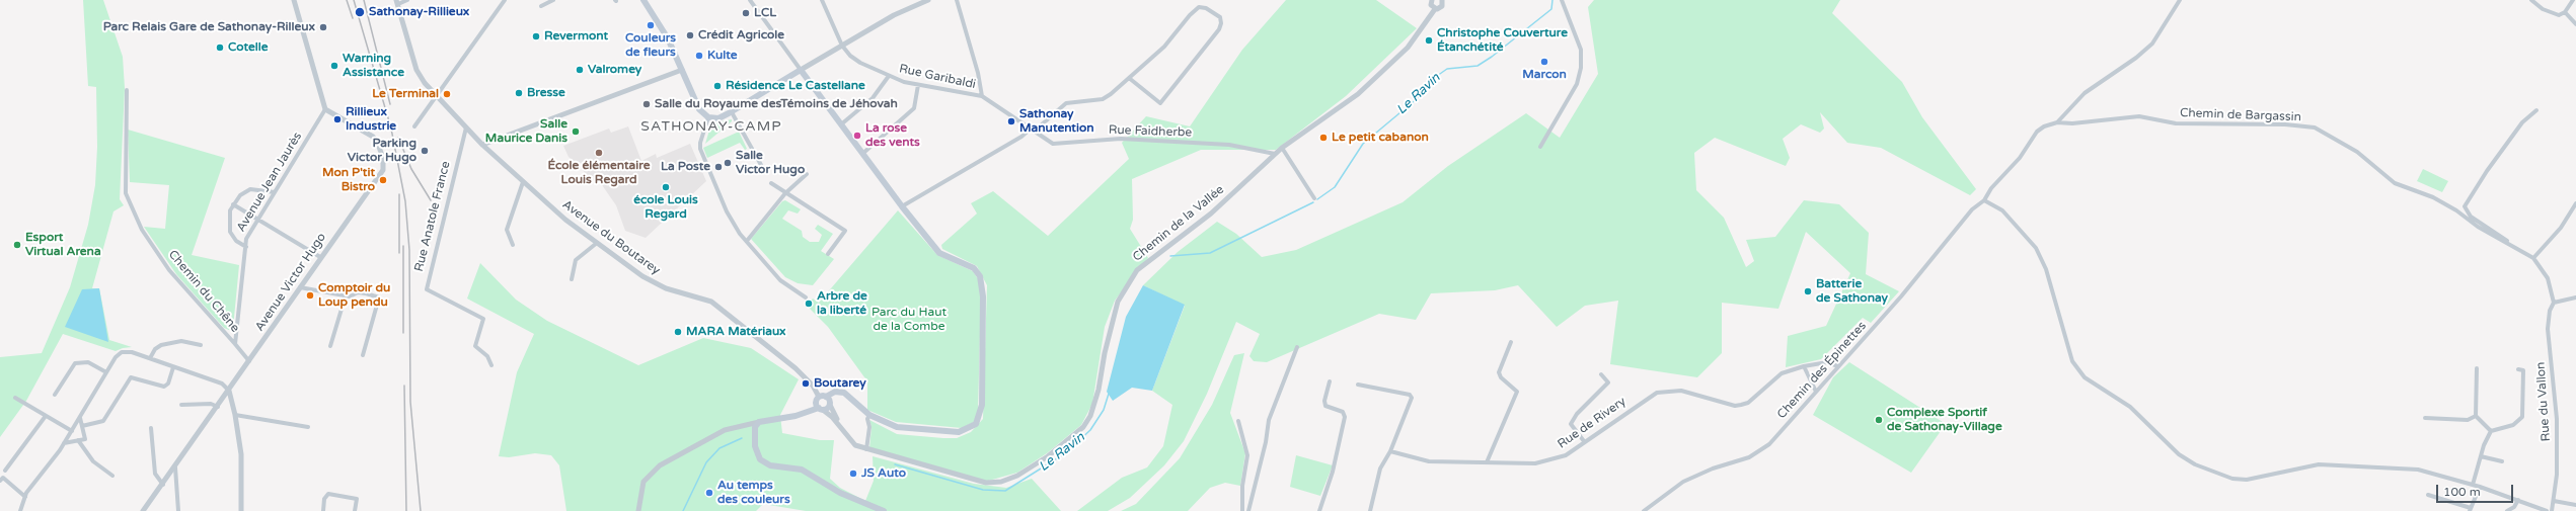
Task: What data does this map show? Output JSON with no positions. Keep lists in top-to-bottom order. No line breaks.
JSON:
{"streets":{"street":["Rue Garibaldi","Chemin de Bargassin","Rue Faidherbe","Avenue Jean Jaurès","Rue Anatole France","Chemin de la Vallée","Avenue du Boutarey","Avenue Victor Hugo","Chemin du Chêne","Chemin des Épinettes","Rue du Vallon","Rue de Rivery"]},"crossings":[["Rue Garibaldi","Rue Faidherbe"],["Chemin de Bargassin","Chemin des Épinettes"],["Chemin de Bargassin","Rue du Vallon"],["Rue Faidherbe","Chemin de la Vallée"],["Avenue Jean Jaurès","Avenue Victor Hugo"],["Avenue Jean Jaurès","Chemin du Chêne"],["Rue Anatole France","Avenue du Boutarey"],["Chemin de la Vallée","Avenue du Boutarey"],["Chemin des Épinettes","Rue de Rivery"]],"districts":["SATHONAY-CAMP"],"water":["Le Ravin"],"parks":["Parc du Haut de la Combe"],"places":["Sathonay-Rillieux","LCL","Couleurs de fleurs","Parc Relais Gare de Sathonay-Rilleux","Crédit Agricole","Revermont","Christophe Couverture Étanchétité","Cotelle","Kulte","Marcon","Warning Assistance","Valromey","Résidence Le Castellane","Bresse","Le Terminal","Salle du Royaume desTémoins de Jéhovah","Rillieux Industrie","Sathonay Manutention","Salle Maurice Danis","La rose des vents","Le petit cabanon","Parking Victor Hugo","École élémentaire Louis Regard","Salle Victor Hugo","La Poste","Mon P'tit Bistro","école Louis Regard","Esport Virtual Arena","Batterie de Sathonay","Comptoir du Loup pendu","Arbre de la liberté","MARA Matériaux","Boutarey","Complexe Sportif de Sathonay-Village","JS Auto","Au temps des couleurs"],"scale_bar":"100 m"}
